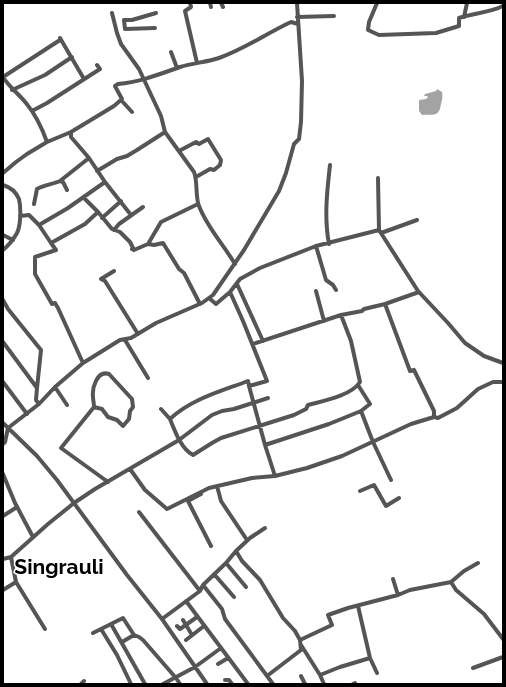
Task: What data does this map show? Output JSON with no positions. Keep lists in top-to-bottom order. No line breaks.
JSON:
{"districts":["Singrauli"]}
